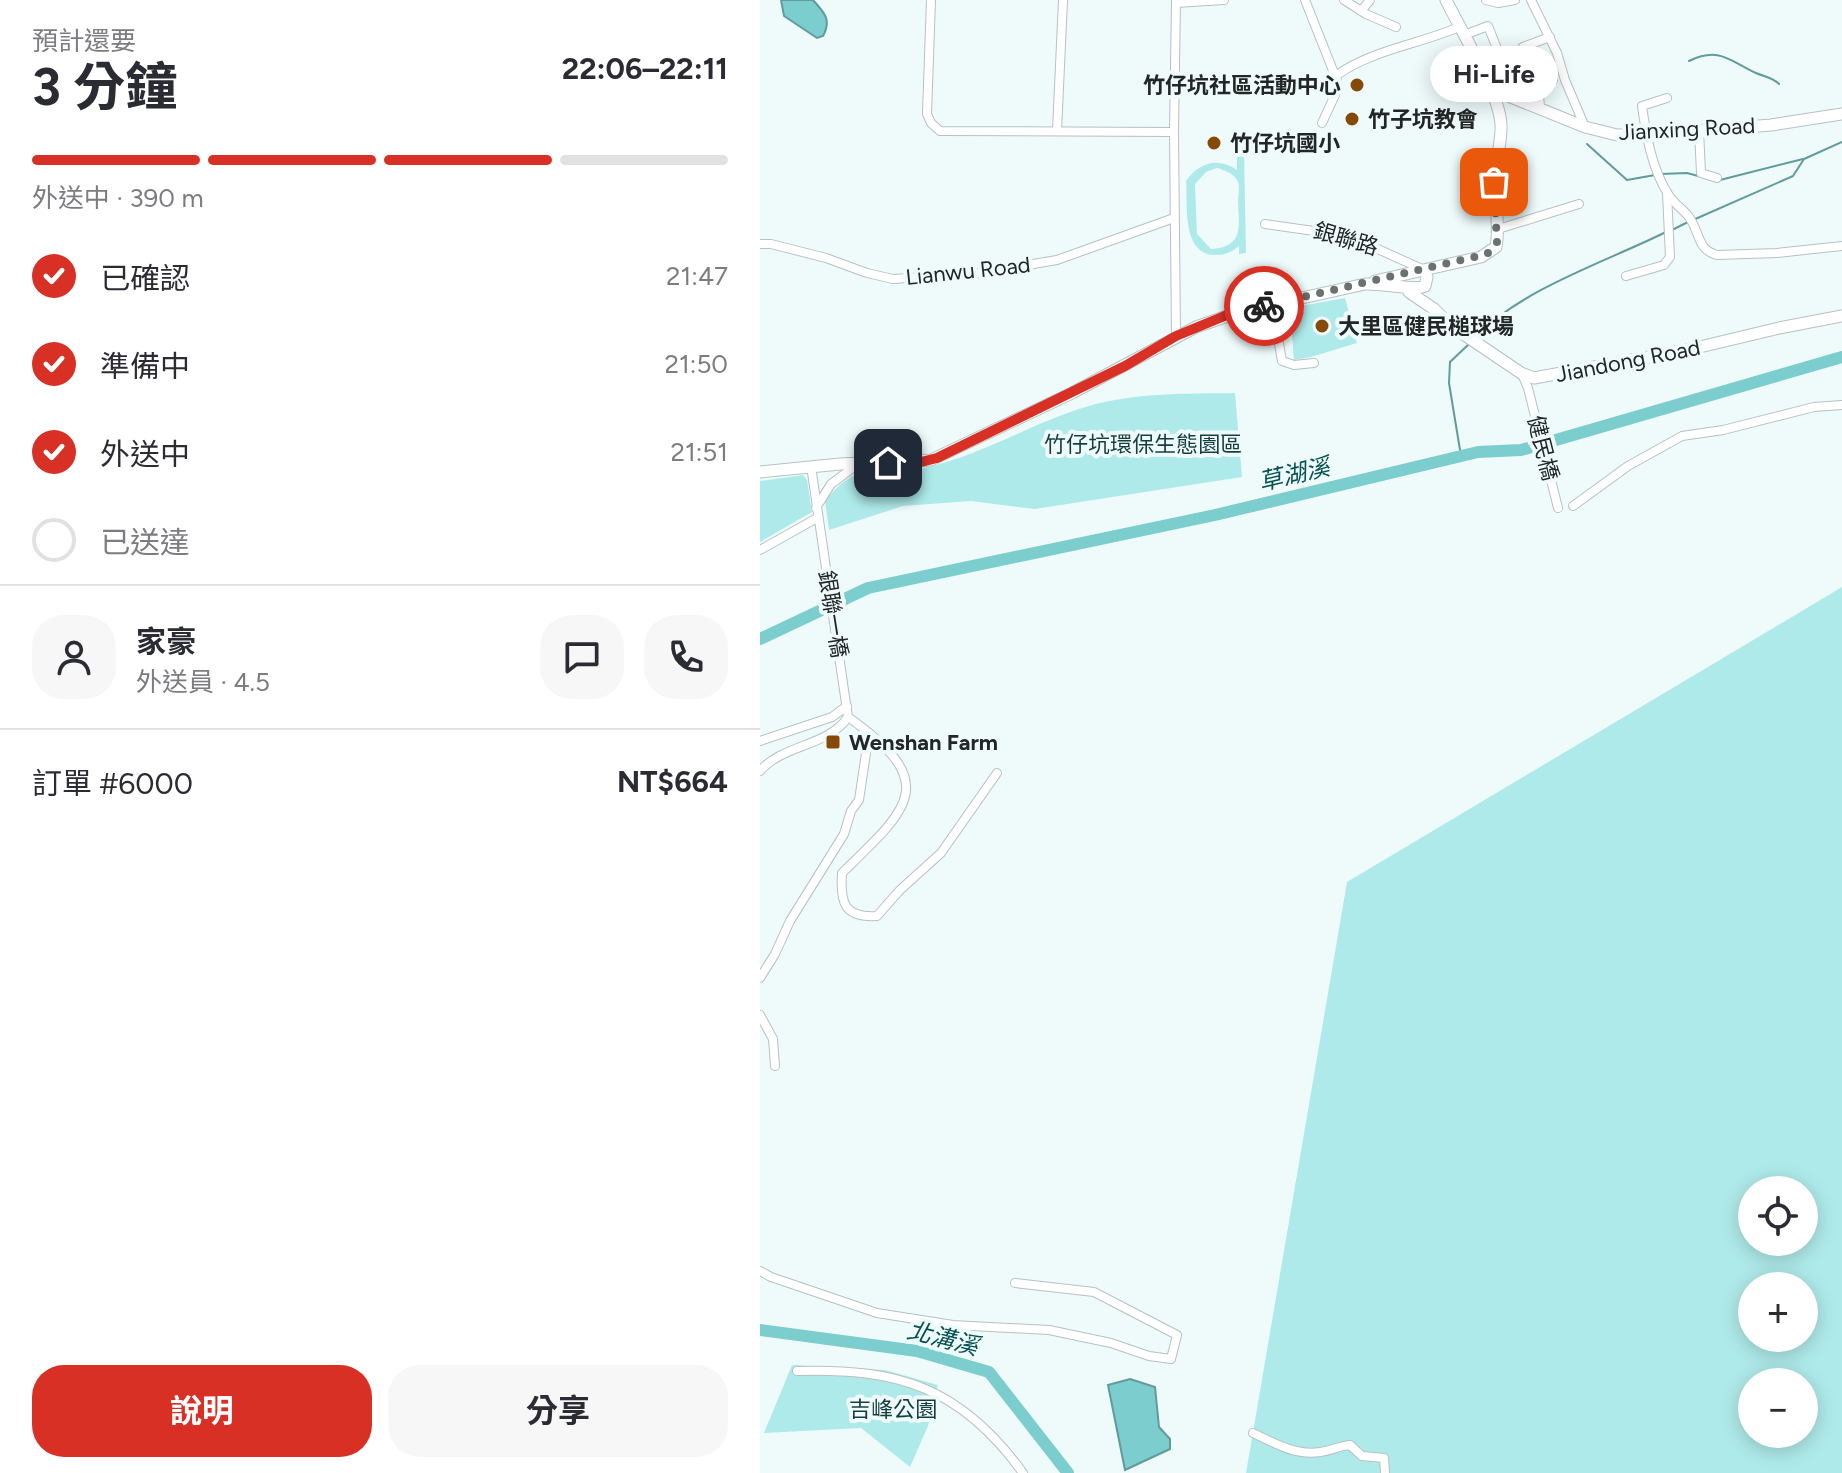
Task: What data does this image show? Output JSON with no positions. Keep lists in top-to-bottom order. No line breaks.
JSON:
{"streets":{"street":["Jianxing Road","銀聯路","Lianwu Road","Jiandong Road","健民橋","銀聯一橋"]},"crossings":[["Jiandong Road","健民橋"]],"water":["草湖溪","北溝溪"],"parks":["竹仔坑環保生態園區","吉峰公園"],"places":{"other":["竹仔坑社區活動中心","竹子坑教會","竹仔坑國小","Hi-Life","大里區健民槌球場"],"transit":["Wenshan Farm"]},"page":{"heading":["3 分鐘","預計還要","22:06–22:11"],"panel":["家豪","外送員 · 4.5","訂單 #6000","NT$664"],"bubble":"Hi-Life","bar":"外送中 · 390 m","list":[["已確認","21:47"],["準備中","21:50"],["外送中","21:51"],"已送達"],"map_buttons":["+","−"],"buttons":["說明","分享"]}}
